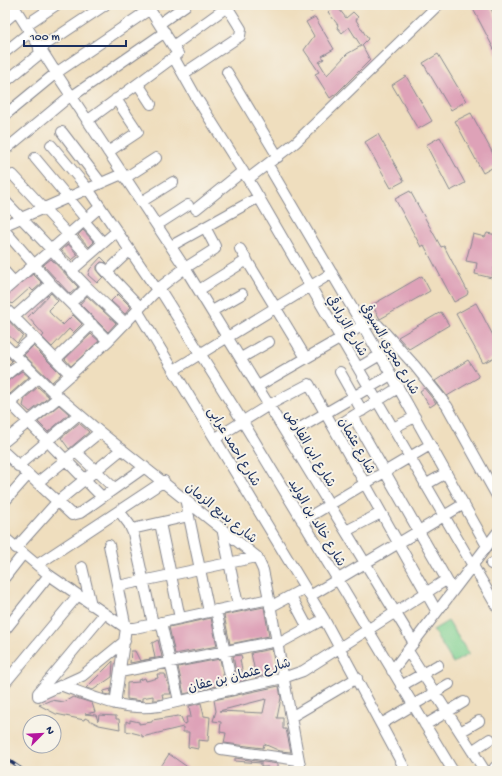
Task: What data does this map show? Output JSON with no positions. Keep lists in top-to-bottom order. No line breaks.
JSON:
{"streets":{"street":["شارع الزرادقي","شارع مجري السيوفي","شارع عثمان","شارع احمد عرابى","شارع ابن الفارض","شارع بديع الزمان","شارع خالد بن الوليد","شارع عثمان بن عفان"]},"crossings":[["شارع عثمان","شارع احمد عرابى"],["شارع عثمان","شارع ابن الفارض"],["شارع عثمان","شارع خالد بن الوليد"],["شارع عثمان","شارع عثمان بن عفان"],["شارع احمد عرابى","شارع خالد بن الوليد"],["شارع احمد عرابى","شارع عثمان بن عفان"],["شارع ابن الفارض","شارع عثمان بن عفان"],["شارع بديع الزمان","شارع عثمان بن عفان"],["شارع خالد بن الوليد","شارع عثمان بن عفان"]],"scale_bar":"100 m","north":"top right"}
